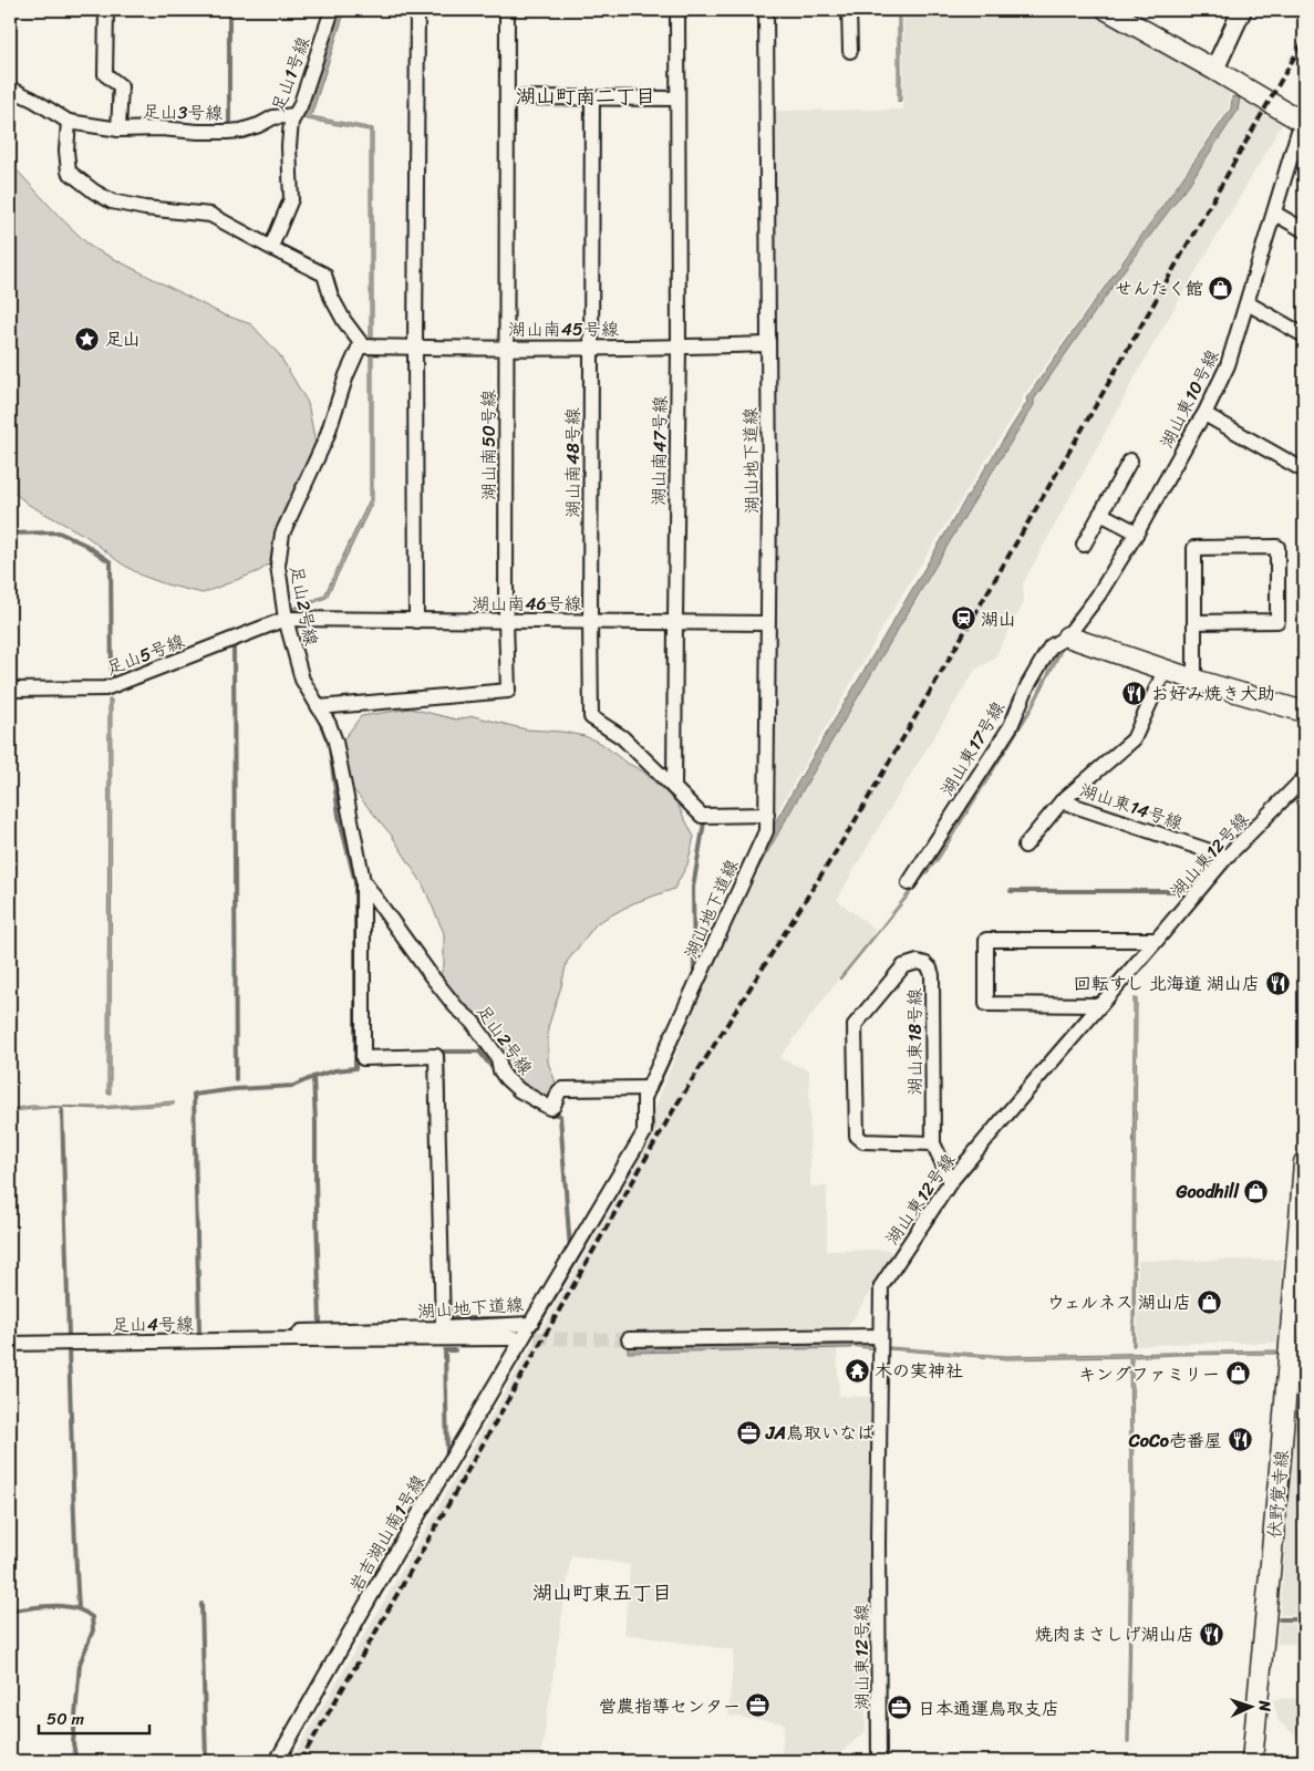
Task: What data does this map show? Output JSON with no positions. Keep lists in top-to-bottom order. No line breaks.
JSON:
{"streets":{"main road":["伏野覚寺線"],"street":["足山1号線","足山3号線","湖山南45号線","湖山東10号線","湖山南50号線","湖山南47号線","湖山地下道線","湖山南48号線","湖山南46号線","足山2号線","足山5号線","湖山東17号線","湖山東14号線","湖山東12号線","湖山東18号線","足山4号線","岩吉湖山南1号線"]},"crossings":[["足山1号線","足山3号線"],["湖山南45号線","湖山南50号線"],["湖山南45号線","湖山南47号線"],["湖山南45号線","湖山地下道線"],["湖山南45号線","湖山南48号線"],["湖山南45号線","足山2号線"],["湖山東10号線","湖山東17号線"],["湖山南50号線","湖山南46号線"],["湖山南50号線","足山2号線"],["湖山南47号線","湖山南48号線"],["湖山南47号線","湖山南46号線"],["湖山地下道線","湖山南46号線"],["湖山地下道線","足山2号線"],["湖山地下道線","足山4号線"],["湖山地下道線","岩吉湖山南1号線"],["湖山南48号線","湖山南46号線"],["湖山南46号線","足山2号線"],["湖山南46号線","足山5号線"],["足山2号線","足山5号線"],["湖山東14号線","湖山東12号線"],["湖山東12号線","湖山東18号線"]],"districts":["湖山町南二丁目","湖山町東五丁目"],"places":{"shop":["せんたく館","Goodhill","ウェルネス 湖山店","キングファミリー"],"place":["足山"],"station":["湖山"],"restaurant":["お好み焼き大助","回転すし 北海道 湖山店","CoCo壱番屋","焼肉まさしげ湖山店"],"temple":["木の実神社"],"office":["JA鳥取いなば","営農指導センター","日本通運鳥取支店"]},"scale_bar":"50 m","north":"right"}
